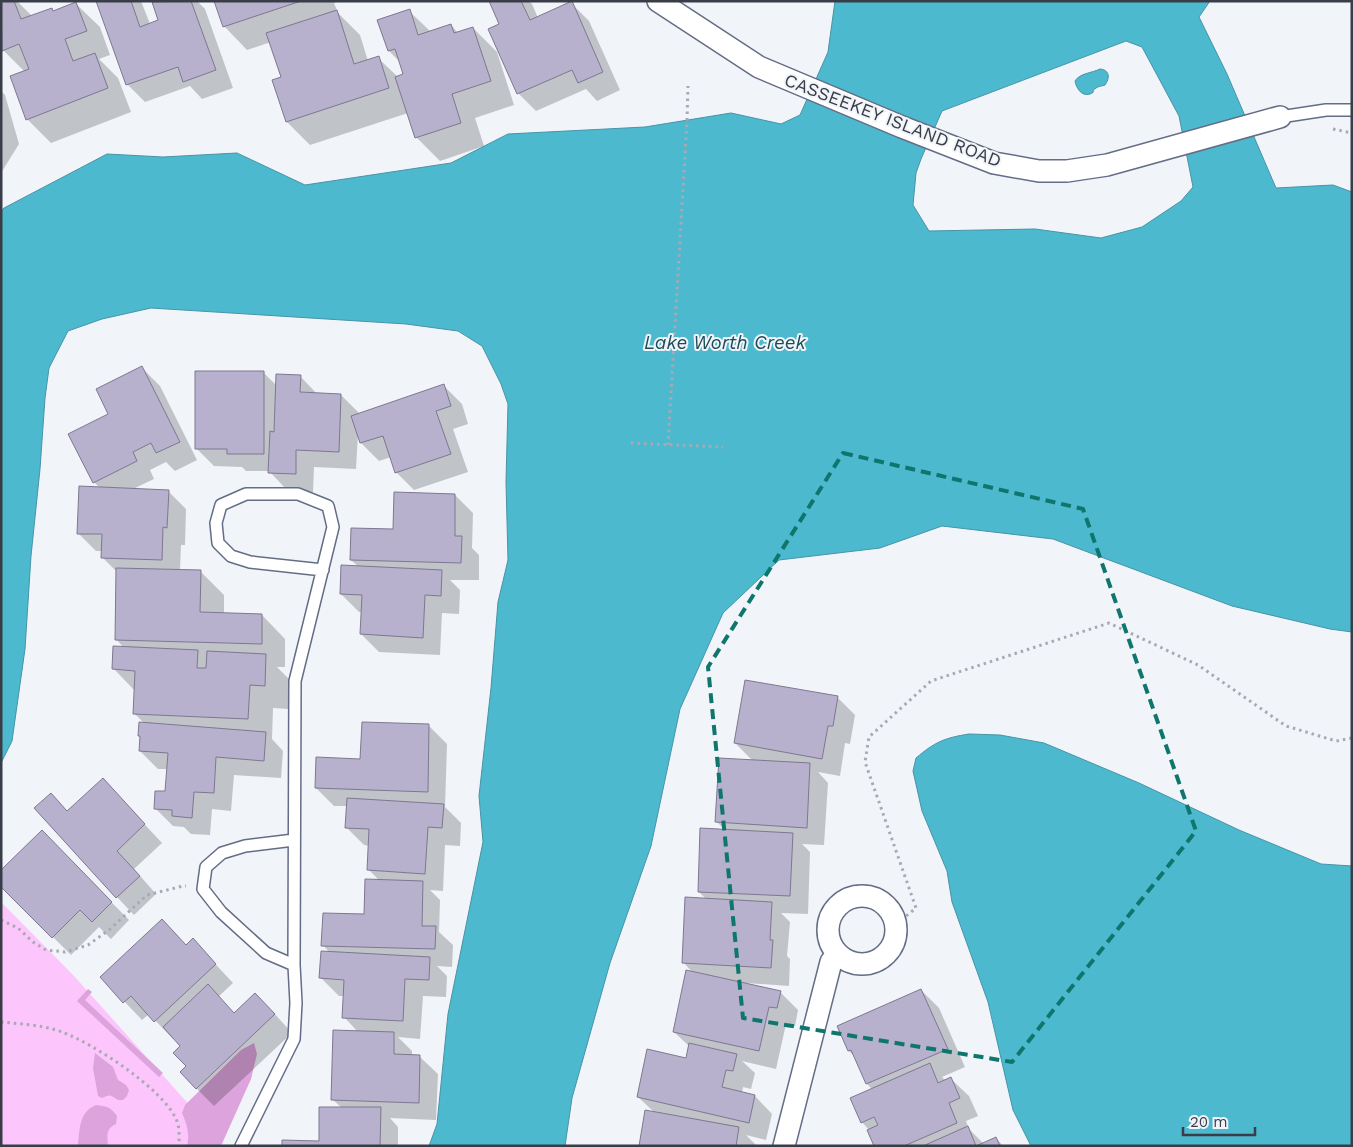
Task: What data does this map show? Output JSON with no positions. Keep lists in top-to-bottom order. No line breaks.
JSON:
{"streets":{"street":["CASSEEKEY ISLAND ROAD"]},"water":["Lake Worth Creek"],"scale_bar":"20 m"}
